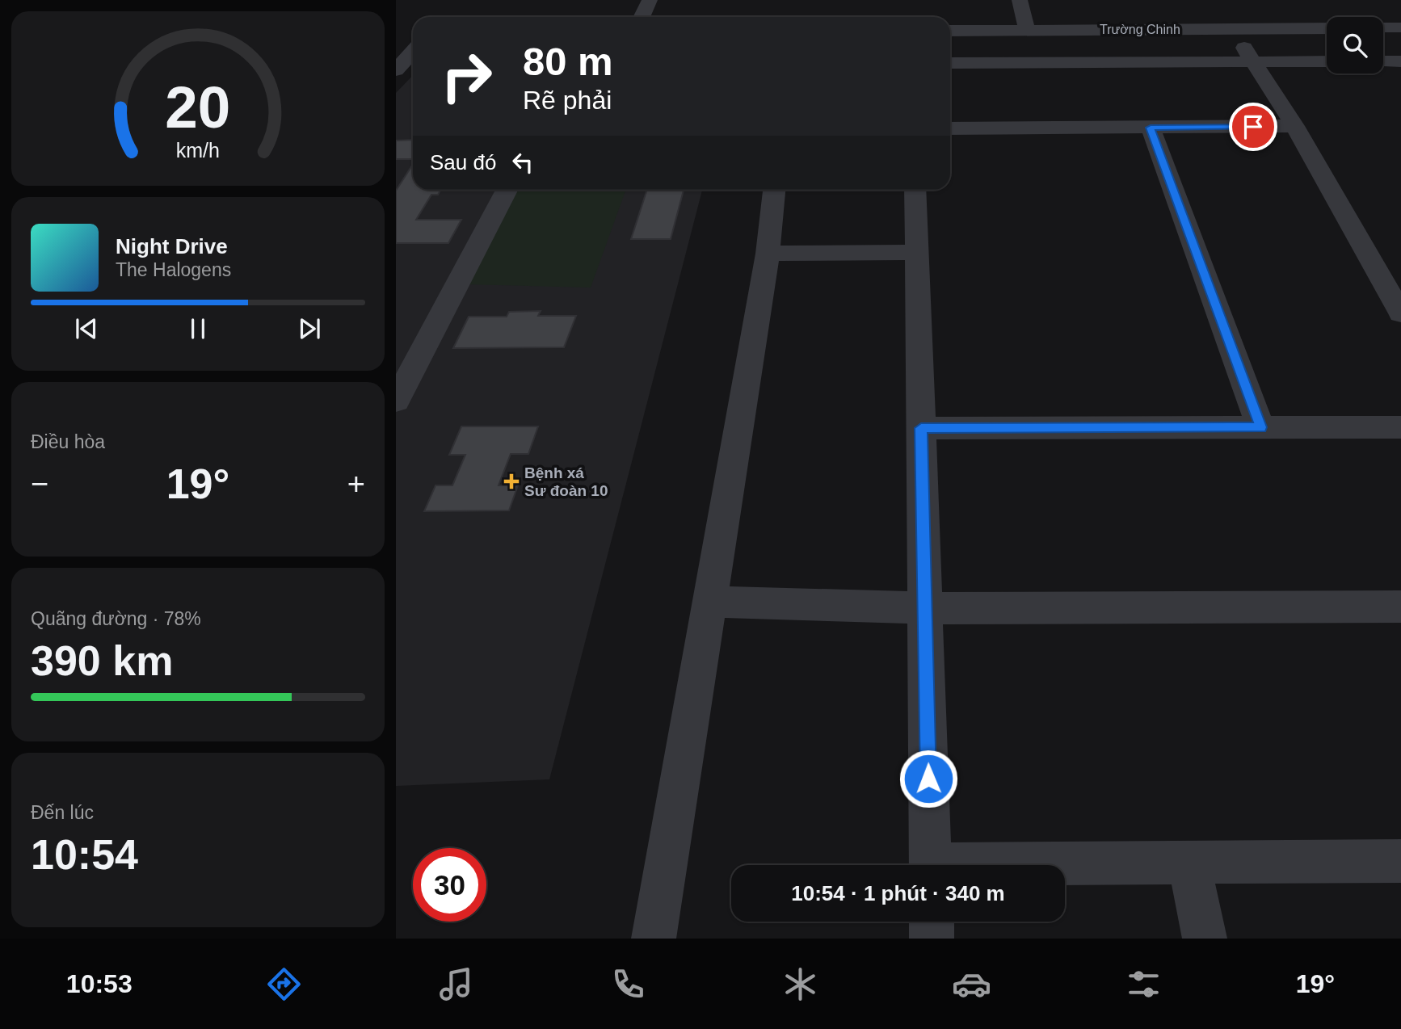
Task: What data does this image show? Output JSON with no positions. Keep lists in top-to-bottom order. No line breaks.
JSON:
{"streets":{"street":["Trường Chinh"]},"places":{"health":["Bệnh xá Sư đoàn 10"]},"page":{"turn":["80 m","Rẽ phải"],"then":"Sau đó","song":["Night Drive","The Halogens"],"tile":["Điều hòa",["Quãng đường · 78%","390 km"],["Đến lúc","10:54"]],"heat":["−","19°","+"],"limit":"30","trip":"10:54 · 1 phút · 340 m","tabs":["10:53","19°"],"gauge":["20","km/h"]}}
